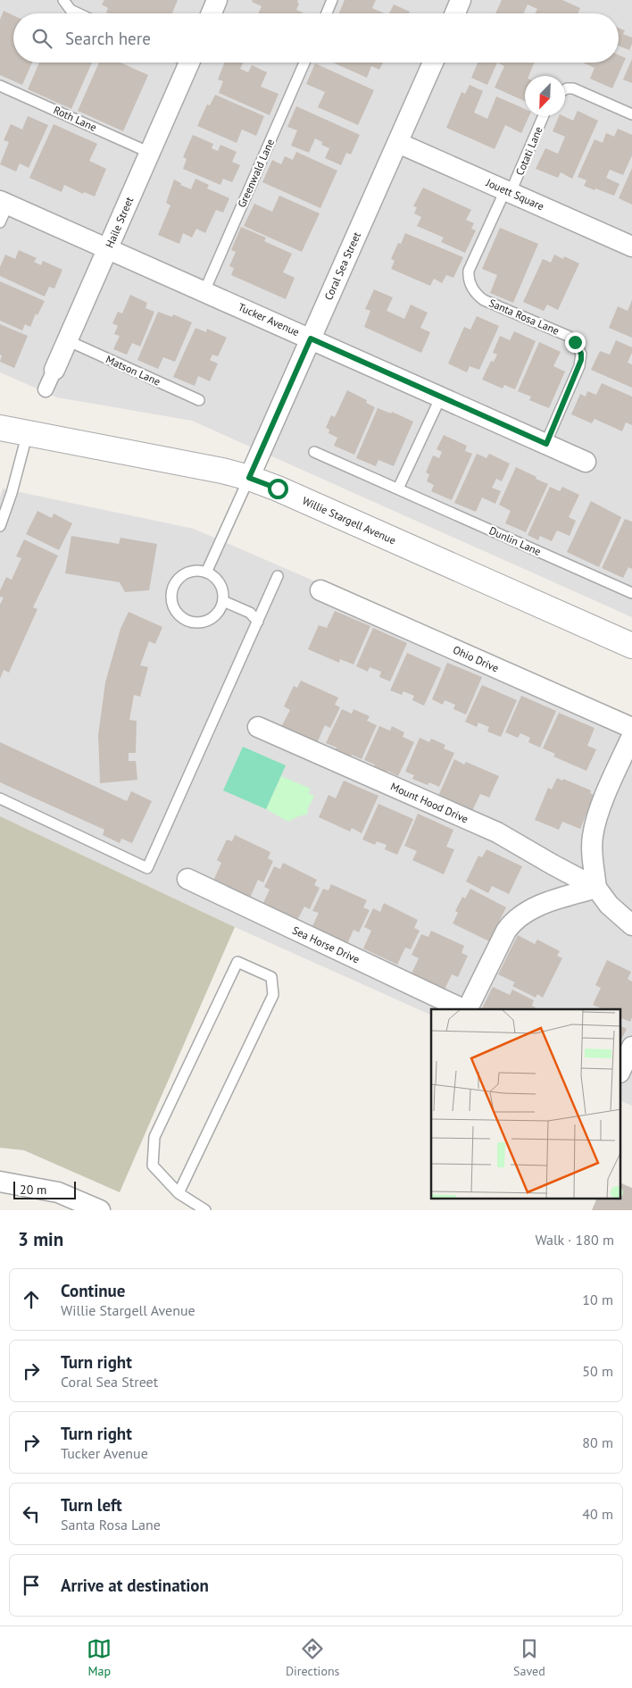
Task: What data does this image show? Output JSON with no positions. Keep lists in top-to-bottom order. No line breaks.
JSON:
{"streets":{"street":["Jouett Square","Haile Street","Coral Sea Street","Tucker Avenue","Willie Stargell Avenue","Ohio Drive","Mount Hood Drive","Sea Horse Drive"],"lane":["Roth Lane","Cotati Lane","Greenwald Lane","Santa Rosa Lane","Matson Lane","Dunlin Lane"]},"crossings":[["Roth Lane","Haile Street"],["Cotati Lane","Jouett Square"],["Cotati Lane","Santa Rosa Lane"],["Greenwald Lane","Tucker Avenue"],["Jouett Square","Coral Sea Street"],["Jouett Square","Santa Rosa Lane"],["Haile Street","Tucker Avenue"],["Haile Street","Matson Lane"],["Coral Sea Street","Tucker Avenue"],["Coral Sea Street","Willie Stargell Avenue"],["Santa Rosa Lane","Tucker Avenue"],["Mount Hood Drive","Sea Horse Drive"]],"scale_bar":"20 m","north":"bottom left","page":{"search":"Search here","scale":"20 m","heading":["3 min","Walk · 180 m"],"list":[["Continue","Willie Stargell Avenue","10 m"],["Turn right","Coral Sea Street","50 m"],["Turn right","Tucker Avenue","80 m"],["Turn left","Santa Rosa Lane","40 m"],"Arrive at destination"],"nav":["Map","Directions","Saved"]}}
